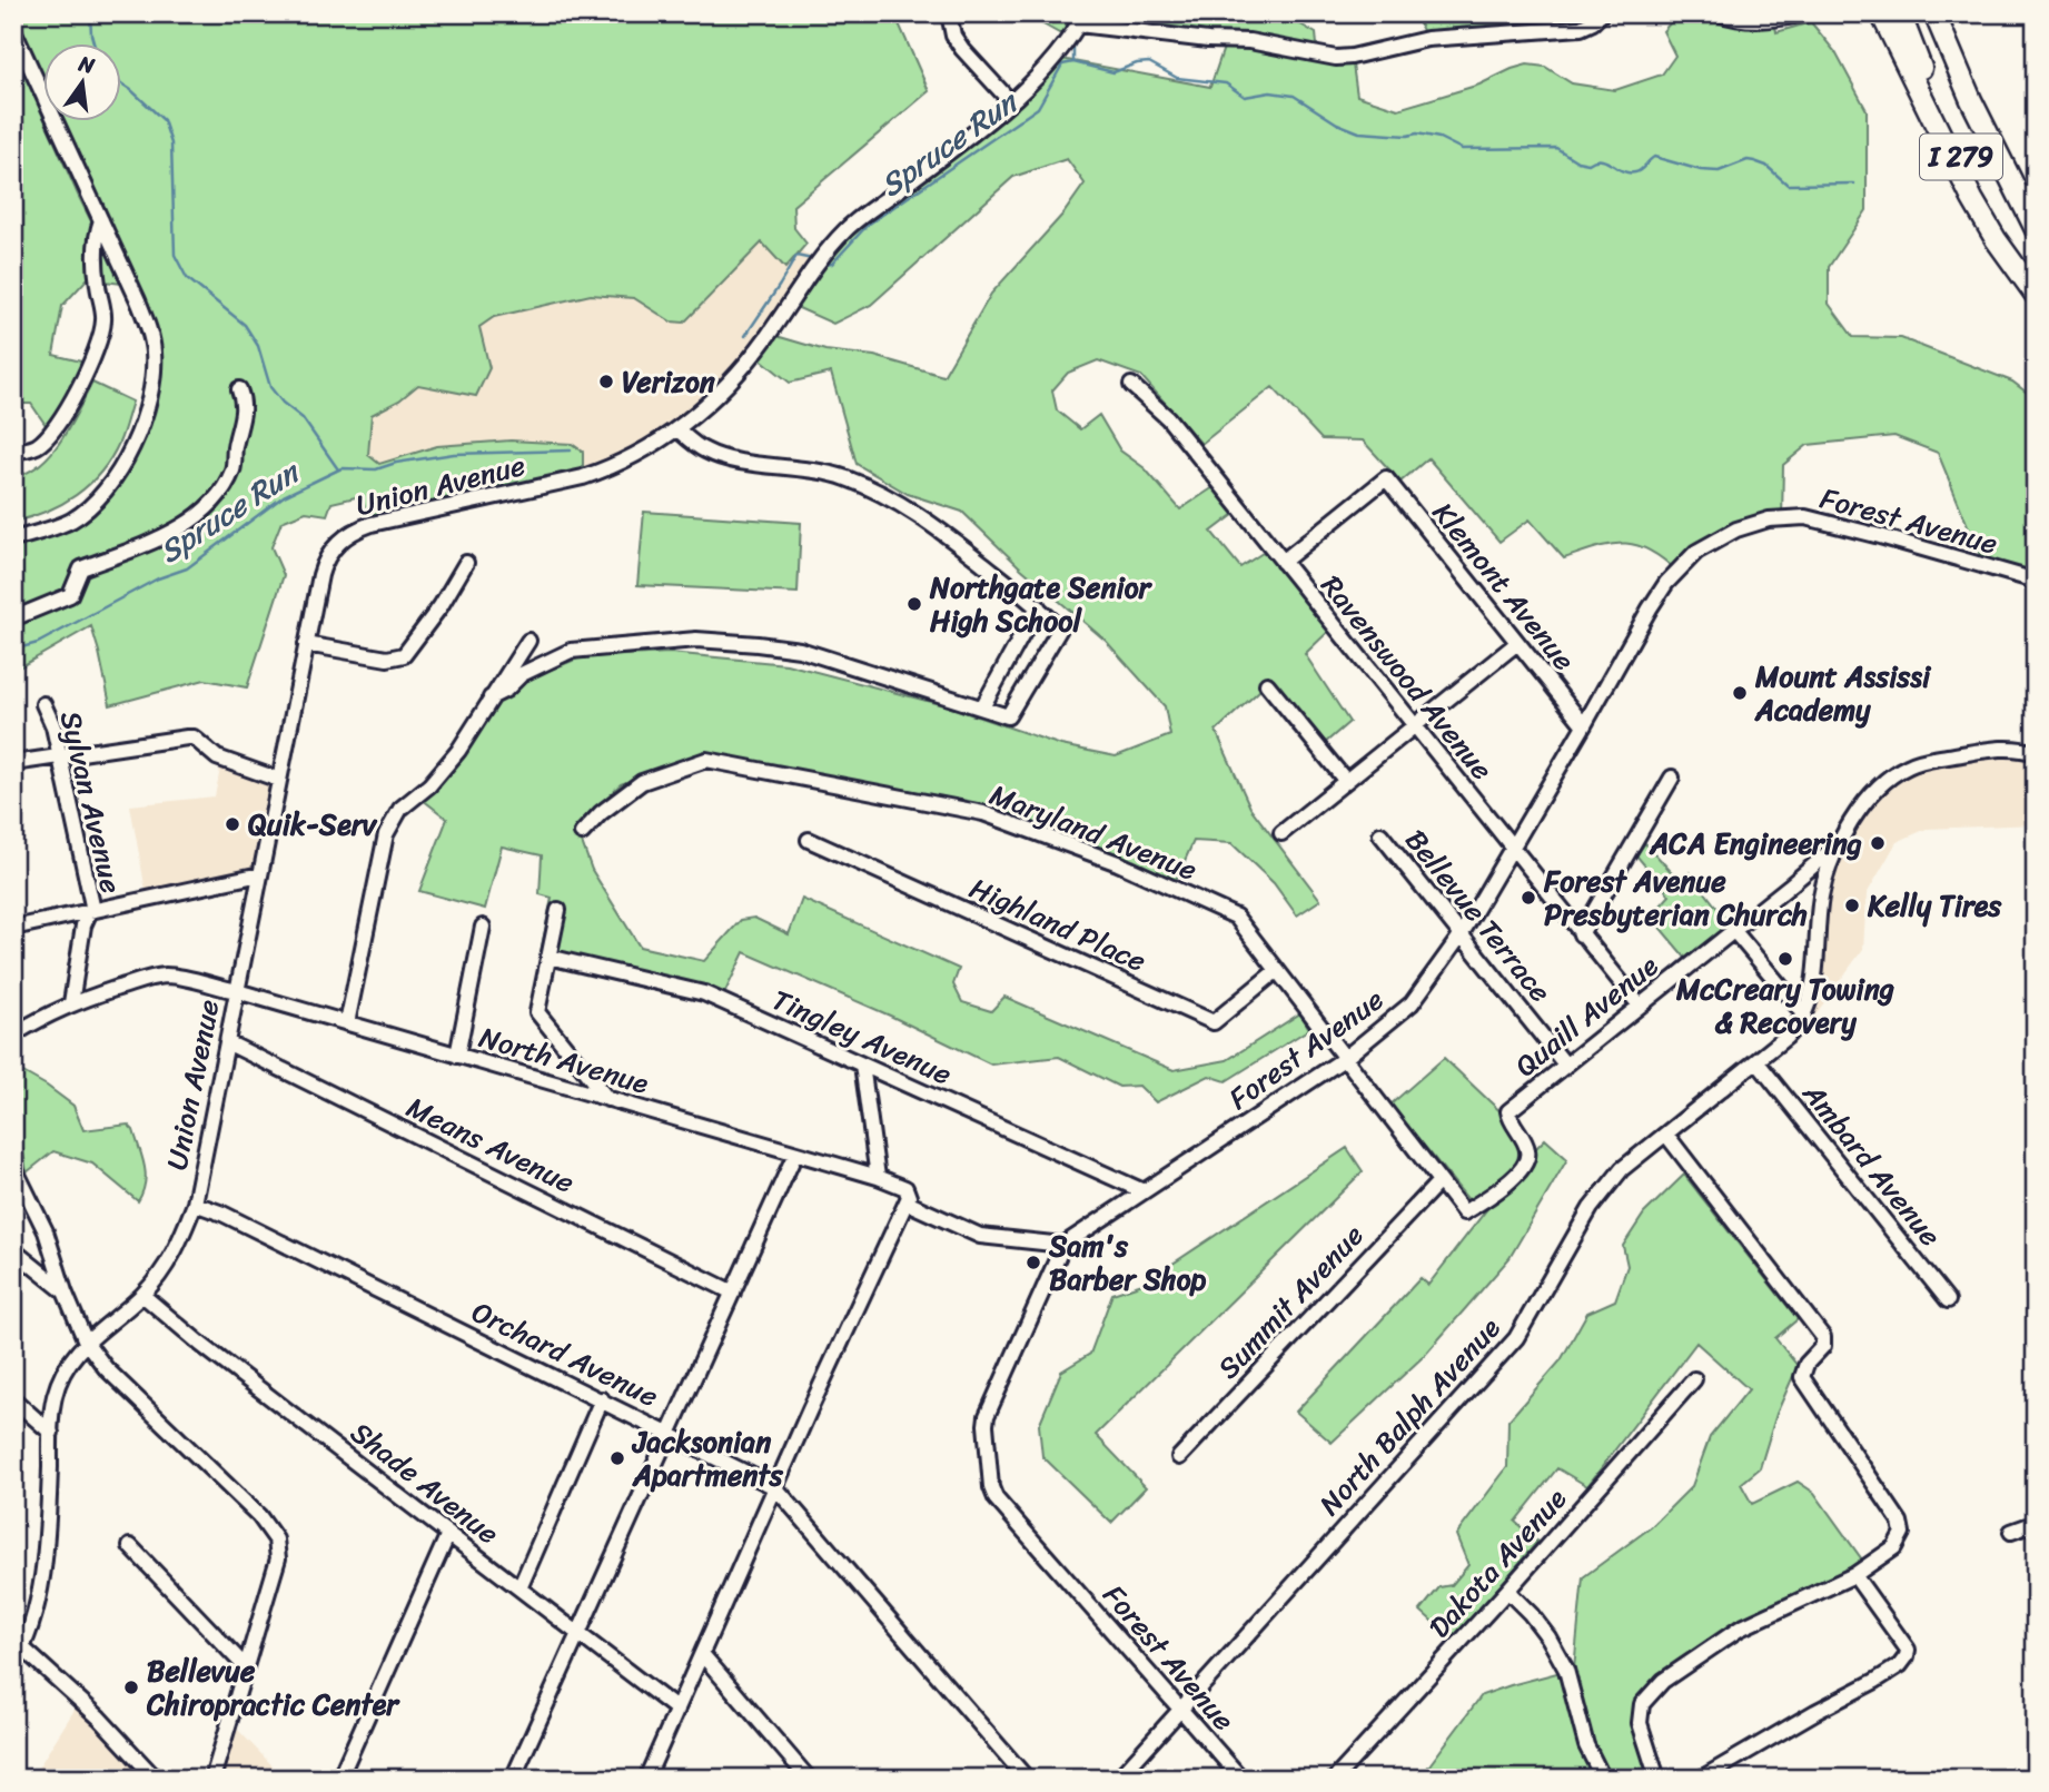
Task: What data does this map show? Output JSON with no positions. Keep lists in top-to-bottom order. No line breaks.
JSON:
{"streets":{"highway":["I 279"],"street":["Union Avenue","Forest Avenue","Klemont Avenue","Ravenswood Avenue","Sylvan Avenue","Maryland Avenue","Bellevue Terrace","Highland Place","Quaill Avenue","Tingley Avenue","North Avenue","Means Avenue","Ambard Avenue","Summit Avenue","Orchard Avenue","North Balph Avenue","Shade Avenue","Dakota Avenue"]},"crossings":[["Union Avenue","North Avenue"],["Union Avenue","Means Avenue"],["Union Avenue","Orchard Avenue"],["Union Avenue","Shade Avenue"],["Forest Avenue","Klemont Avenue"],["Forest Avenue","Ravenswood Avenue"],["Forest Avenue","Maryland Avenue"],["Forest Avenue","Bellevue Terrace"],["Forest Avenue","Tingley Avenue"],["Forest Avenue","North Balph Avenue"],["Klemont Avenue","Ravenswood Avenue"],["Ravenswood Avenue","Quaill Avenue"],["Sylvan Avenue","North Avenue"],["Maryland Avenue","Highland Place"],["Maryland Avenue","Quaill Avenue"],["Maryland Avenue","Summit Avenue"],["Bellevue Terrace","Quaill Avenue"],["Quaill Avenue","North Balph Avenue"],["Ambard Avenue","North Balph Avenue"]],"water":["Spruce Run"],"places":["Verizon","Northgate Senior High School","Mount Assissi Academy","Quik-Serv","ACA Engineering","Forest Avenue Presbyterian Church","Kelly Tires","McCreary Towing & Recovery","Sam's Barber Shop","Jacksonian Apartments","Bellevue Chiropractic Center"],"north":"top"}
